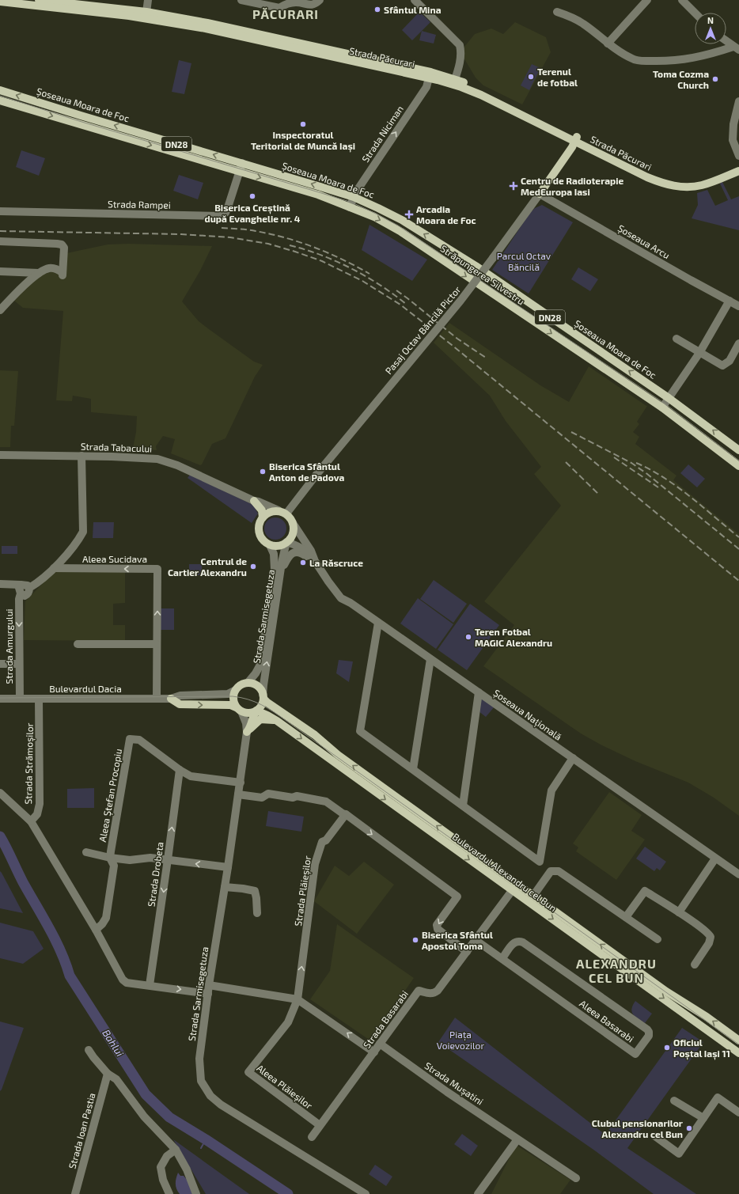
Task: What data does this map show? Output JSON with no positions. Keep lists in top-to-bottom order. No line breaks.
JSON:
{"streets":{"main road":["Strada Păcurari","Șoseaua Moara de Foc","DN28","Străpungerea Silvestru","Bulevardul Alexandru cel Bun"],"street":["Strada Niciman","Strada Rampei","Șoseaua Arcu","Pasaj Octav Băncilă Pictor","Strada Tabacului","Aleea Sucidava","Strada Sarmisegetuza","Strada Amurgului","Bulevardul Dacia","Șoseaua Națională","Strada Strămoșilor","Aleea Ștefan Procopiu","Strada Drobeta","Strada Plăieșilor","Strada Basarabi","Aleea Basarabi","Strada Mușatini","Aleea Plăieșilor","Strada Ioan Pastia"]},"crossings":[["Strada Păcurari","Strada Niciman"],["Șoseaua Moara de Foc","Strada Niciman"],["Șoseaua Moara de Foc","Strada Rampei"],["Șoseaua Moara de Foc","Străpungerea Silvestru"],["Strada Niciman","Străpungerea Silvestru"],["Șoseaua Arcu","Pasaj Octav Băncilă Pictor"],["Pasaj Octav Băncilă Pictor","Strada Tabacului"],["Pasaj Octav Băncilă Pictor","Strada Sarmisegetuza"],["Pasaj Octav Băncilă Pictor","Șoseaua Națională"],["Strada Tabacului","Strada Sarmisegetuza"],["Strada Tabacului","Șoseaua Națională"],["Aleea Sucidava","Bulevardul Dacia"],["Strada Sarmisegetuza","Bulevardul Dacia"],["Strada Sarmisegetuza","Șoseaua Națională"],["Strada Sarmisegetuza","Aleea Ștefan Procopiu"],["Strada Sarmisegetuza","Bulevardul Alexandru cel Bun"],["Strada Amurgului","Bulevardul Dacia"],["Bulevardul Dacia","Strada Strămoșilor"],["Bulevardul Dacia","Bulevardul Alexandru cel Bun"],["Aleea Ștefan Procopiu","Strada Drobeta"],["Bulevardul Alexandru cel Bun","Strada Basarabi"],["Strada Plăieșilor","Aleea Plăieșilor"],["Strada Basarabi","Aleea Basarabi"],["Strada Basarabi","Strada Mușatini"],["Strada Basarabi","Aleea Plăieșilor"]],"one_way":["Strada Niciman","Străpungerea Silvestru","Strada Amurgului","Strada Plăieșilor"],"districts":["PĂCURARI","ALEXANDRU CEL BUN"],"water":["Bahlui"],"parks":["Parcul Octav Băncilă","Piața Voievozilor"],"places":{"other":["Sfântul Mina","Terenul de fotbal","Toma Cozma Church","Inspectoratul Teritorial de Muncă Iași","Biserica Creștină după Evanghelie nr. 4","Biserica Sfântul Anton de Padova","La Răscruce","Centrul de Cartier Alexandru","Teren Fotbal MAGIC Alexandru","Biserica Sfântul Apostol Toma","Oficiul Poștal Iași 11","Clubul pensionarilor Alexandru cel Bun"],"health":["Centru de Radioterapie MedEuropa Iasi","Arcadia Moara de Foc"]},"north":"top"}
